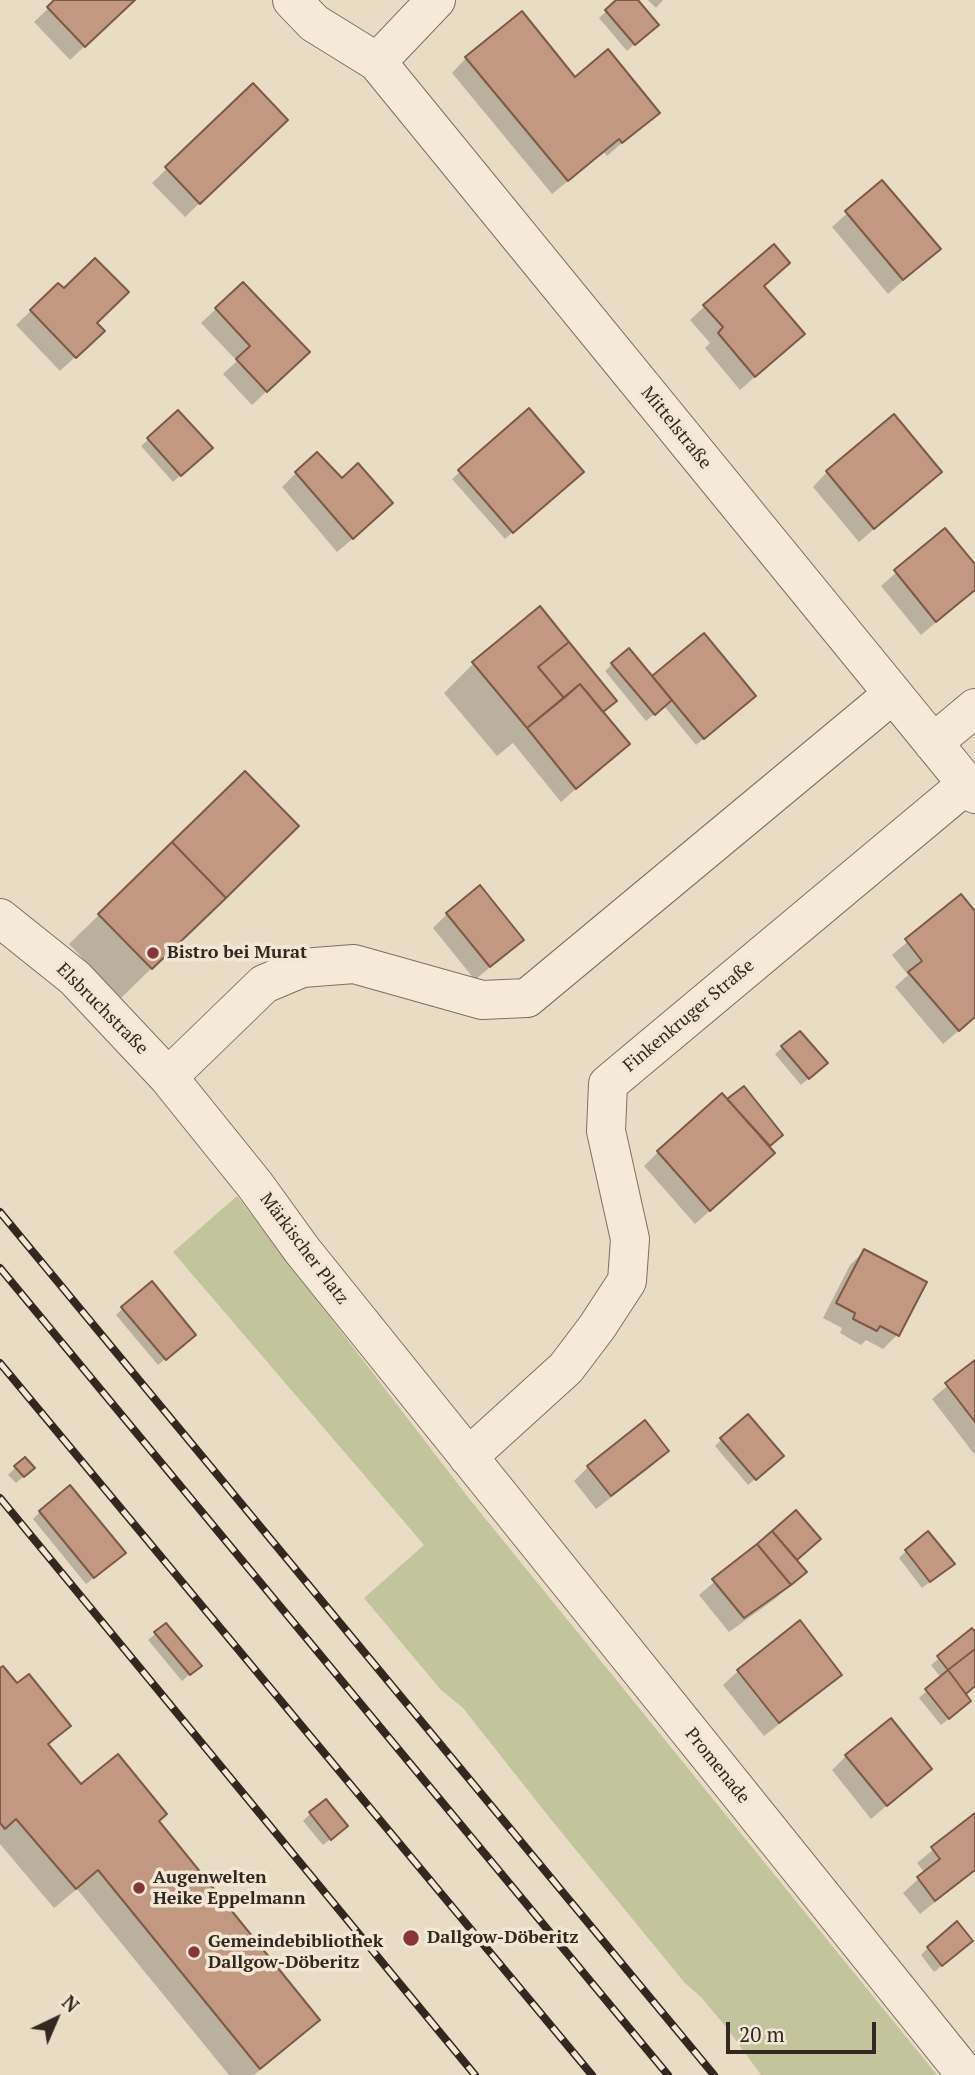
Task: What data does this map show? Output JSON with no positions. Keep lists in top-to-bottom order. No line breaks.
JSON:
{"streets":{"street":["Mittelstraße","Elsbruchstraße","Finkenkruger Straße","Märkischer Platz","Promenade"]},"crossings":[["Mittelstraße","Finkenkruger Straße"],["Elsbruchstraße","Märkischer Platz"],["Finkenkruger Straße","Märkischer Platz"],["Finkenkruger Straße","Promenade"],["Märkischer Platz","Promenade"]],"places":["Bistro bei Murat","Augenwelten Heike Eppelmann","Dallgow-Döberitz","Gemeindebibliothek Dallgow-Döberitz"],"scale_bar":"20 m","north":"top right"}
